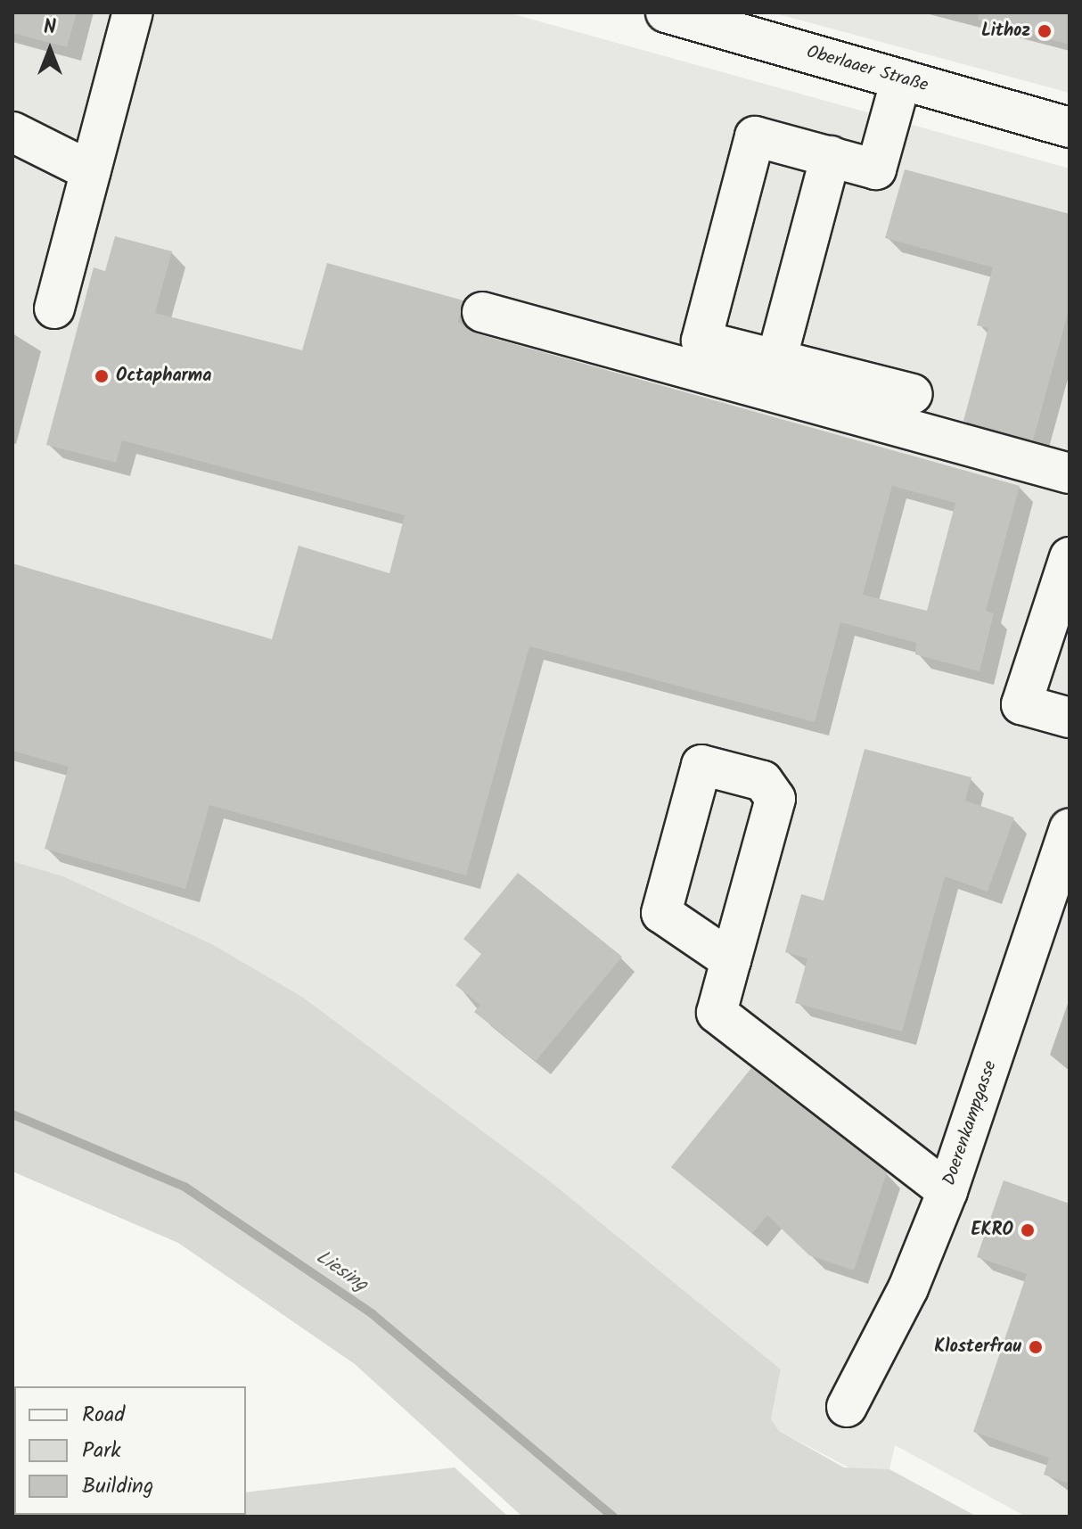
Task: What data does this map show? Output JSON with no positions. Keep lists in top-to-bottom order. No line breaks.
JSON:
{"streets":{"street":["Oberlaaer Straße","Doerenkampgasse"]},"water":["Liesing"],"places":["Lithoz","Octapharma","EKRO","Klosterfrau"],"legend":["Road","Park","Building"],"north":"top"}
